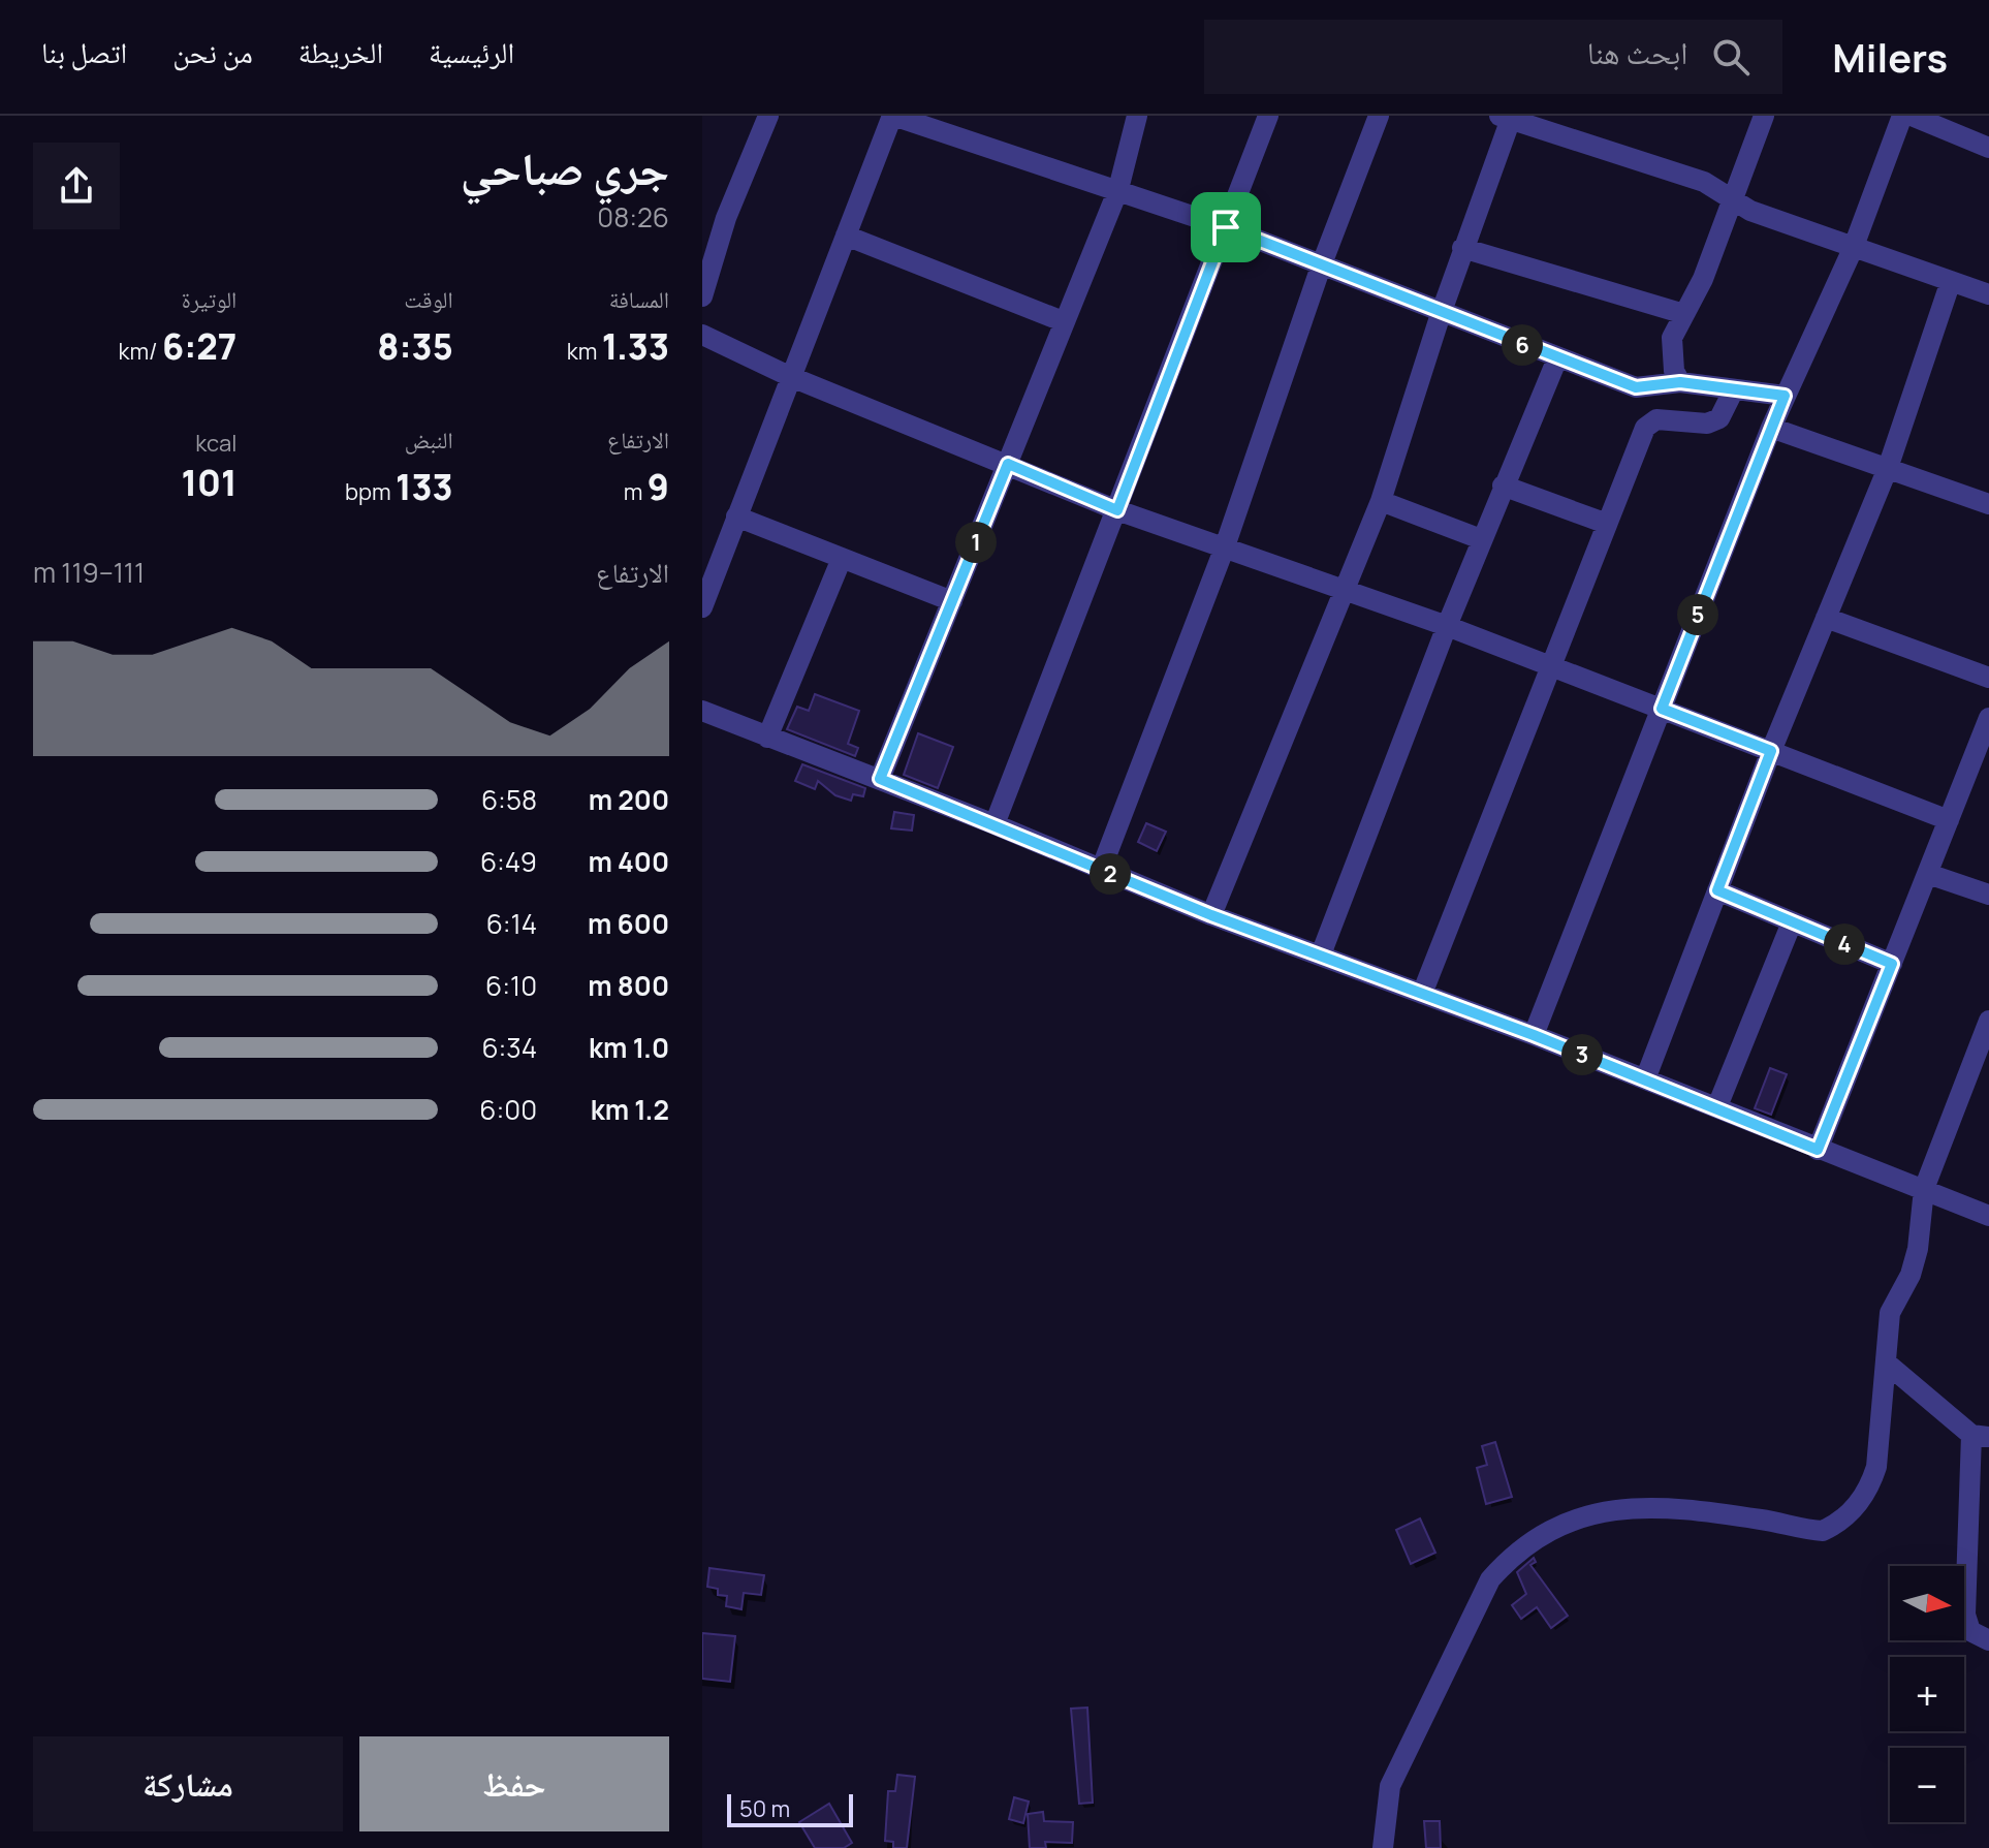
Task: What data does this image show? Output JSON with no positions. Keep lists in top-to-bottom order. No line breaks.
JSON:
{"scale_bar":"50 m","north":"right","page":{"header":"Milers","search":"ابحث هنا","nav":["الرئيسية","الخريطة","من نحن","اتصل بنا"],"heading":["جري صباحي","08:26"],"stats":[["المسافة","1.33 km"],["الوقت","8:35"],["الوتيرة","6:27 /km"],["الارتفاع","9 m"],["النبض","133 bpm"],["kcal","101"]],"pins":["6","1","5","2","4","3"],"chart":["الارتفاع","111–119 m"],"list":[{"name":"200 m","note":"6:58"},{"name":"400 m","note":"6:49"},{"name":"600 m","note":"6:14"},{"name":"800 m","note":"6:10"},{"name":"1.0 km","note":"6:34"},{"name":"1.2 km","note":"6:00"}],"map_buttons":["+","−"],"buttons":["حفظ","مشاركة"],"scale":"50 m"}}
